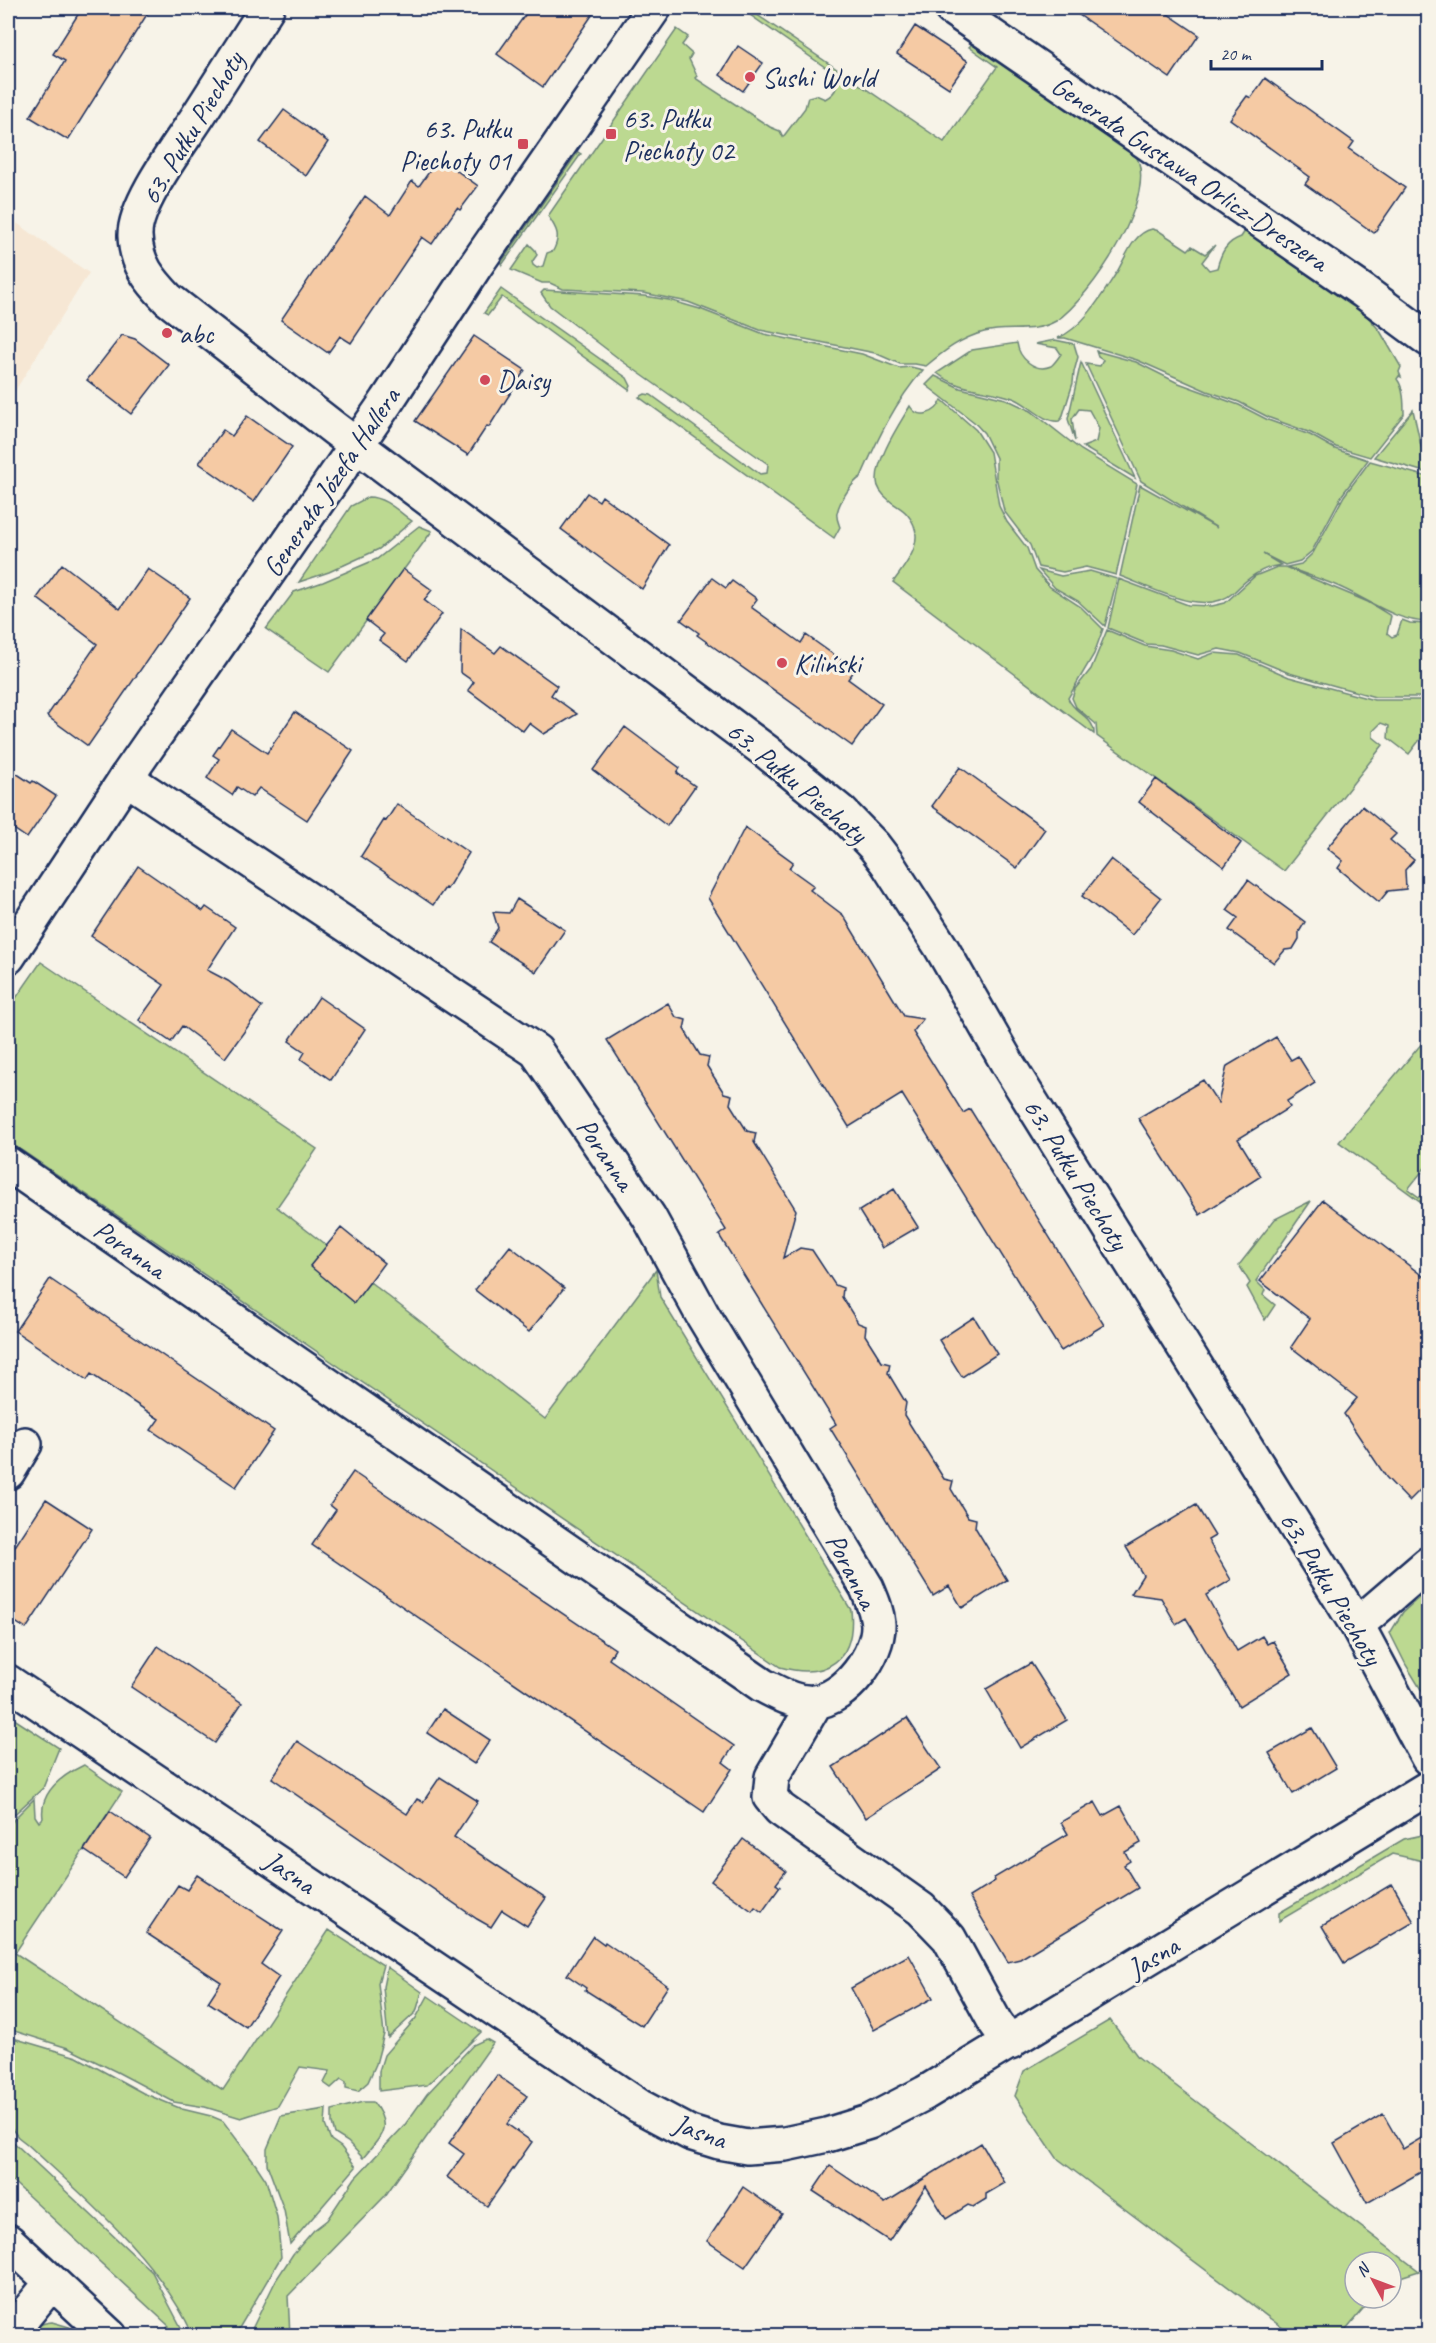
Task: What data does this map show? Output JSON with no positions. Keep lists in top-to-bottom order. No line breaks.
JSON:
{"streets":{"street":["63. Pułku Piechoty","Generała Gustawa Orlicz-Dreszera","Generała Józefa Hallera","Poranna","Jasna"]},"crossings":[["63. Pułku Piechoty","Generała Józefa Hallera"],["Generała Józefa Hallera","Poranna"]],"places":{"other":["Sushi World","abc","Daisy","Kiliński"],"transit":["63. Pułku Piechoty 02","63. Pułku Piechoty 01"]},"scale_bar":"20 m","north":"top left"}
